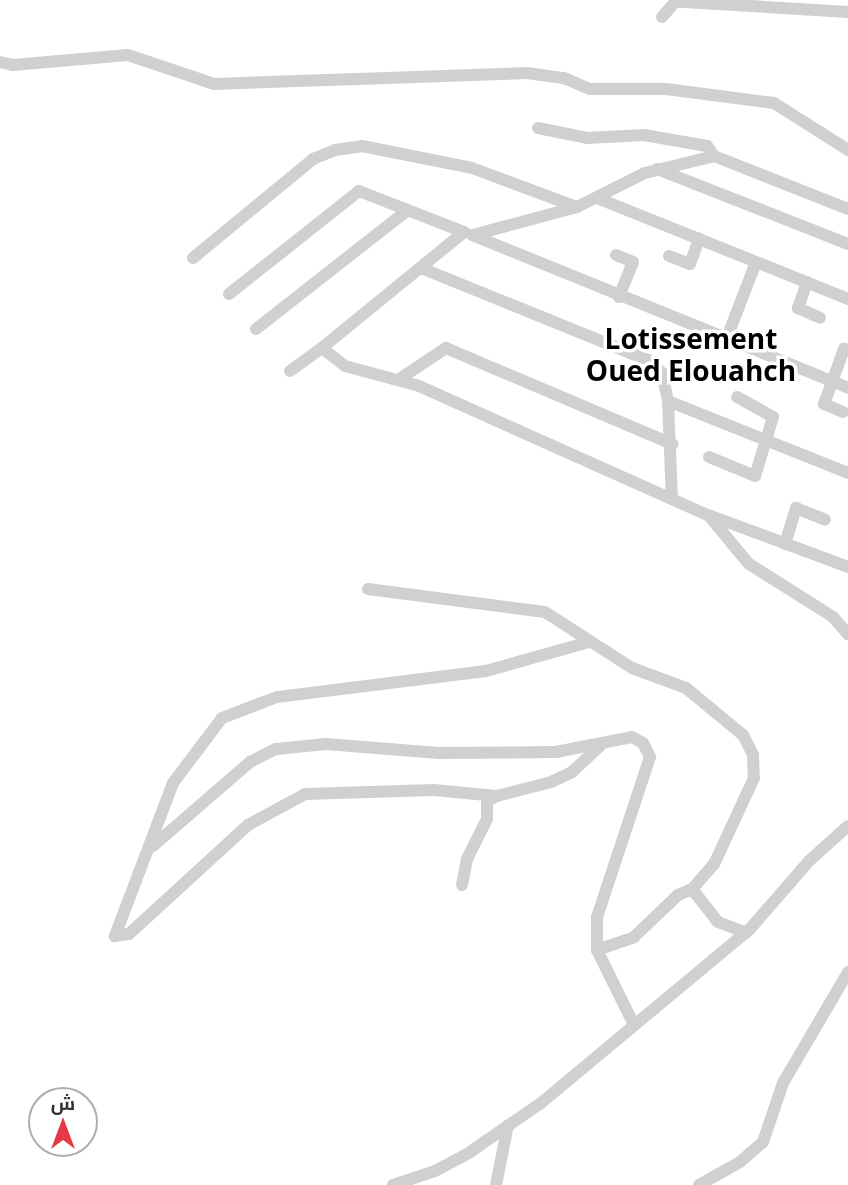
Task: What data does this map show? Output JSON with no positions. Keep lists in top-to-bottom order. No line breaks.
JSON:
{"districts":["Lotissement Oued Elouahch"],"north":"top"}
